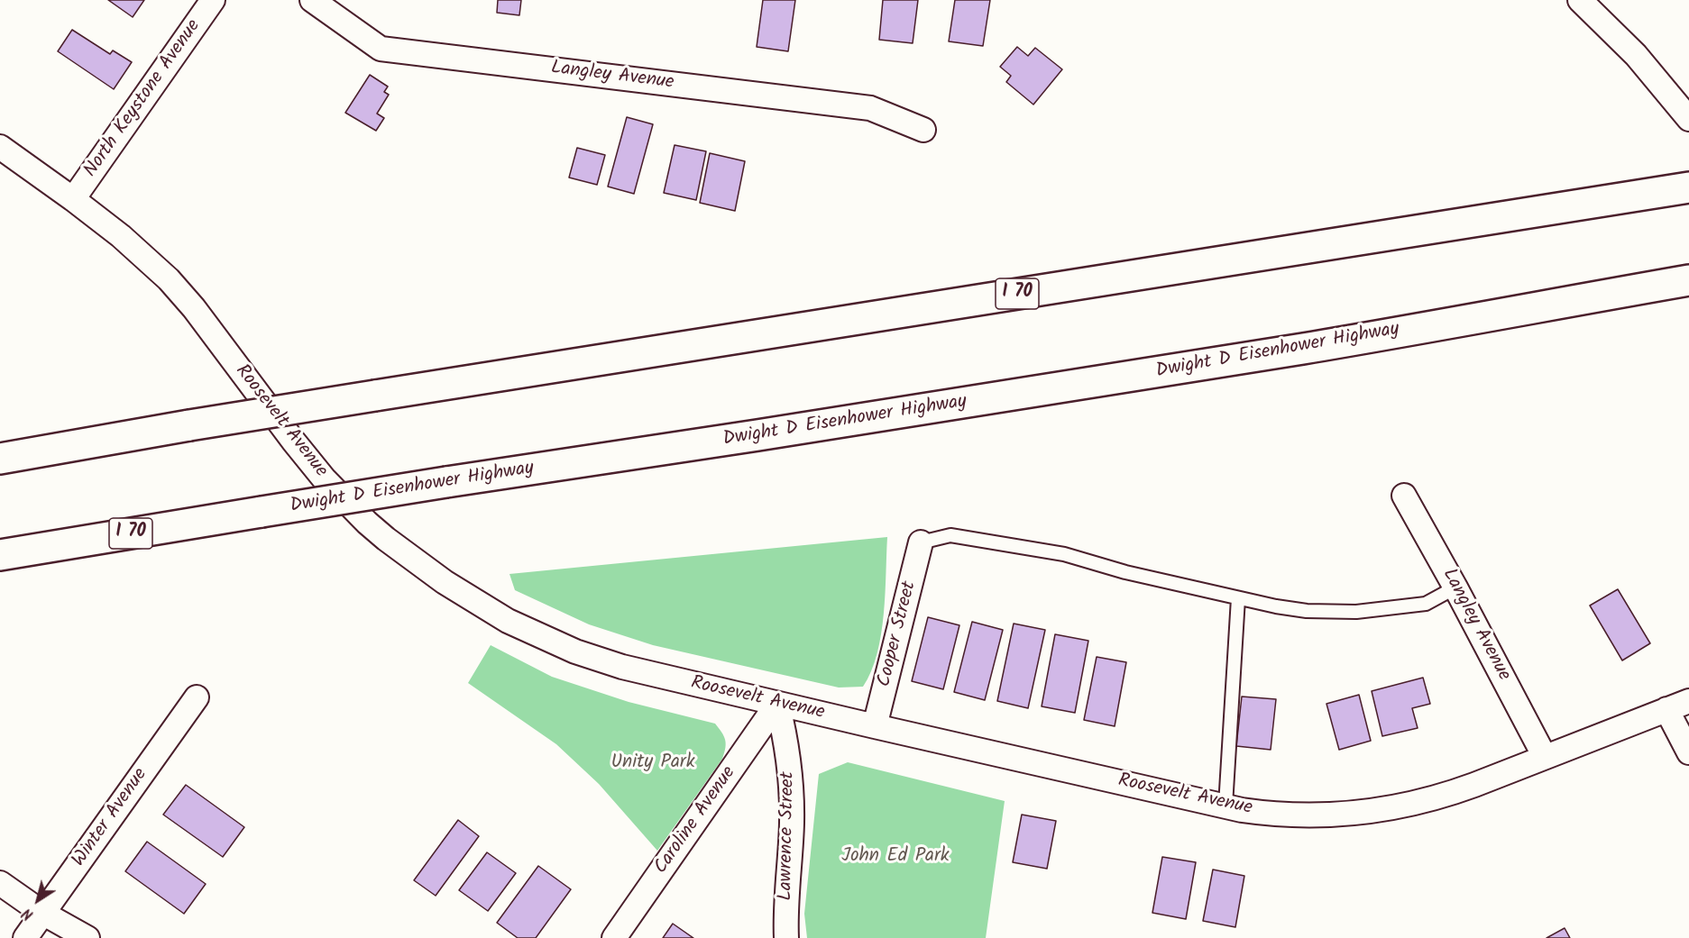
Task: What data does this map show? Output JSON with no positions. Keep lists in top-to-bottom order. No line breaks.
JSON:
{"streets":{"highway":["I 70","Dwight D Eisenhower Highway"],"street":["Langley Avenue","North Keystone Avenue","Roosevelt Avenue","Cooper Street","Winter Avenue","Caroline Avenue","Lawrence Street"]},"crossings":[["Langley Avenue","Roosevelt Avenue"],["North Keystone Avenue","Roosevelt Avenue"],["Roosevelt Avenue","Cooper Street"],["Roosevelt Avenue","Caroline Avenue"],["Roosevelt Avenue","Lawrence Street"],["Caroline Avenue","Lawrence Street"]],"parks":["Unity Park","John Ed Park"],"north":"bottom left"}
